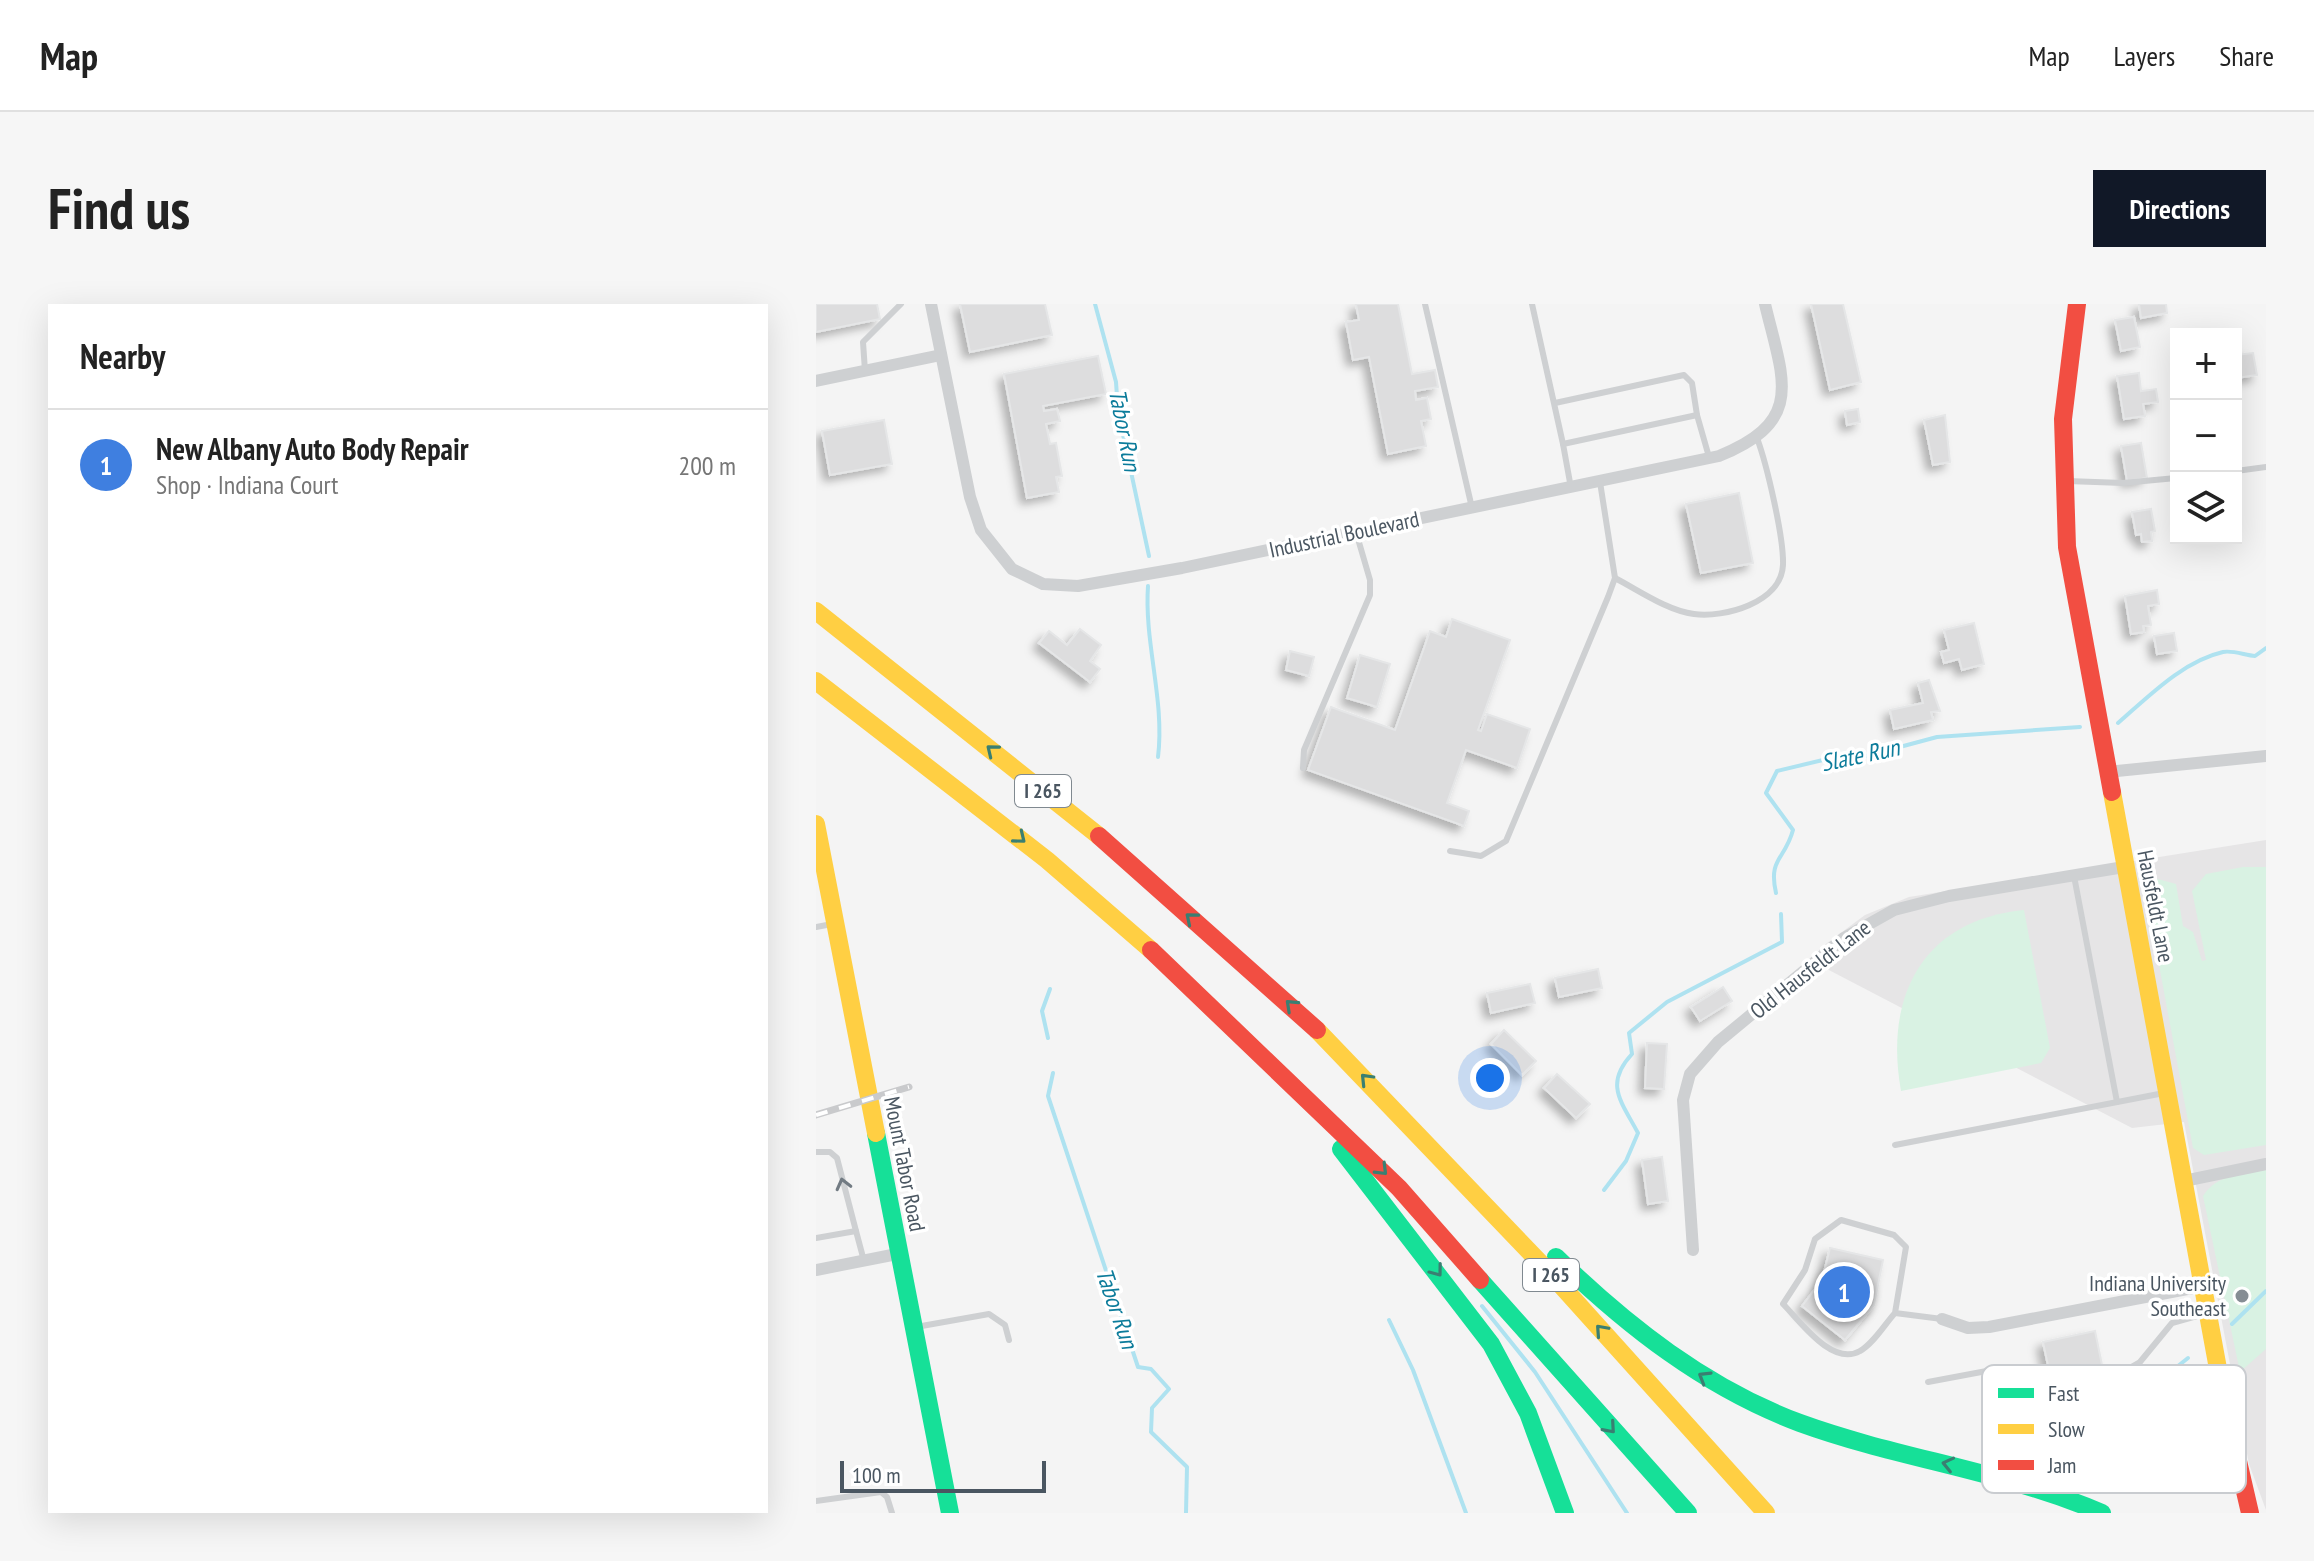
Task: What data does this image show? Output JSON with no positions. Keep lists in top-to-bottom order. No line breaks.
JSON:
{"streets":{"main road":["I 265","Hausfeldt Lane","Mount Tabor Road"],"street":["Industrial Boulevard","Old Hausfeldt Lane"]},"crossings":[["Hausfeldt Lane","Old Hausfeldt Lane"]],"water":["Tabor Run","Slate Run"],"places":["Indiana University Southeast"],"legend":["Fast","Slow","Jam"],"scale_bar":"100 m","page":{"header":"Map","nav":["Map","Layers","Share"],"buttons":"Directions","title":"Find us","heading":"Nearby","map_buttons":["+","−"],"list":[{"mark":"1","name":"New Albany Auto Body Repair","note":"Shop · Indiana Court","value":"200 m"}],"pins":"1","scale":"100 m"}}
